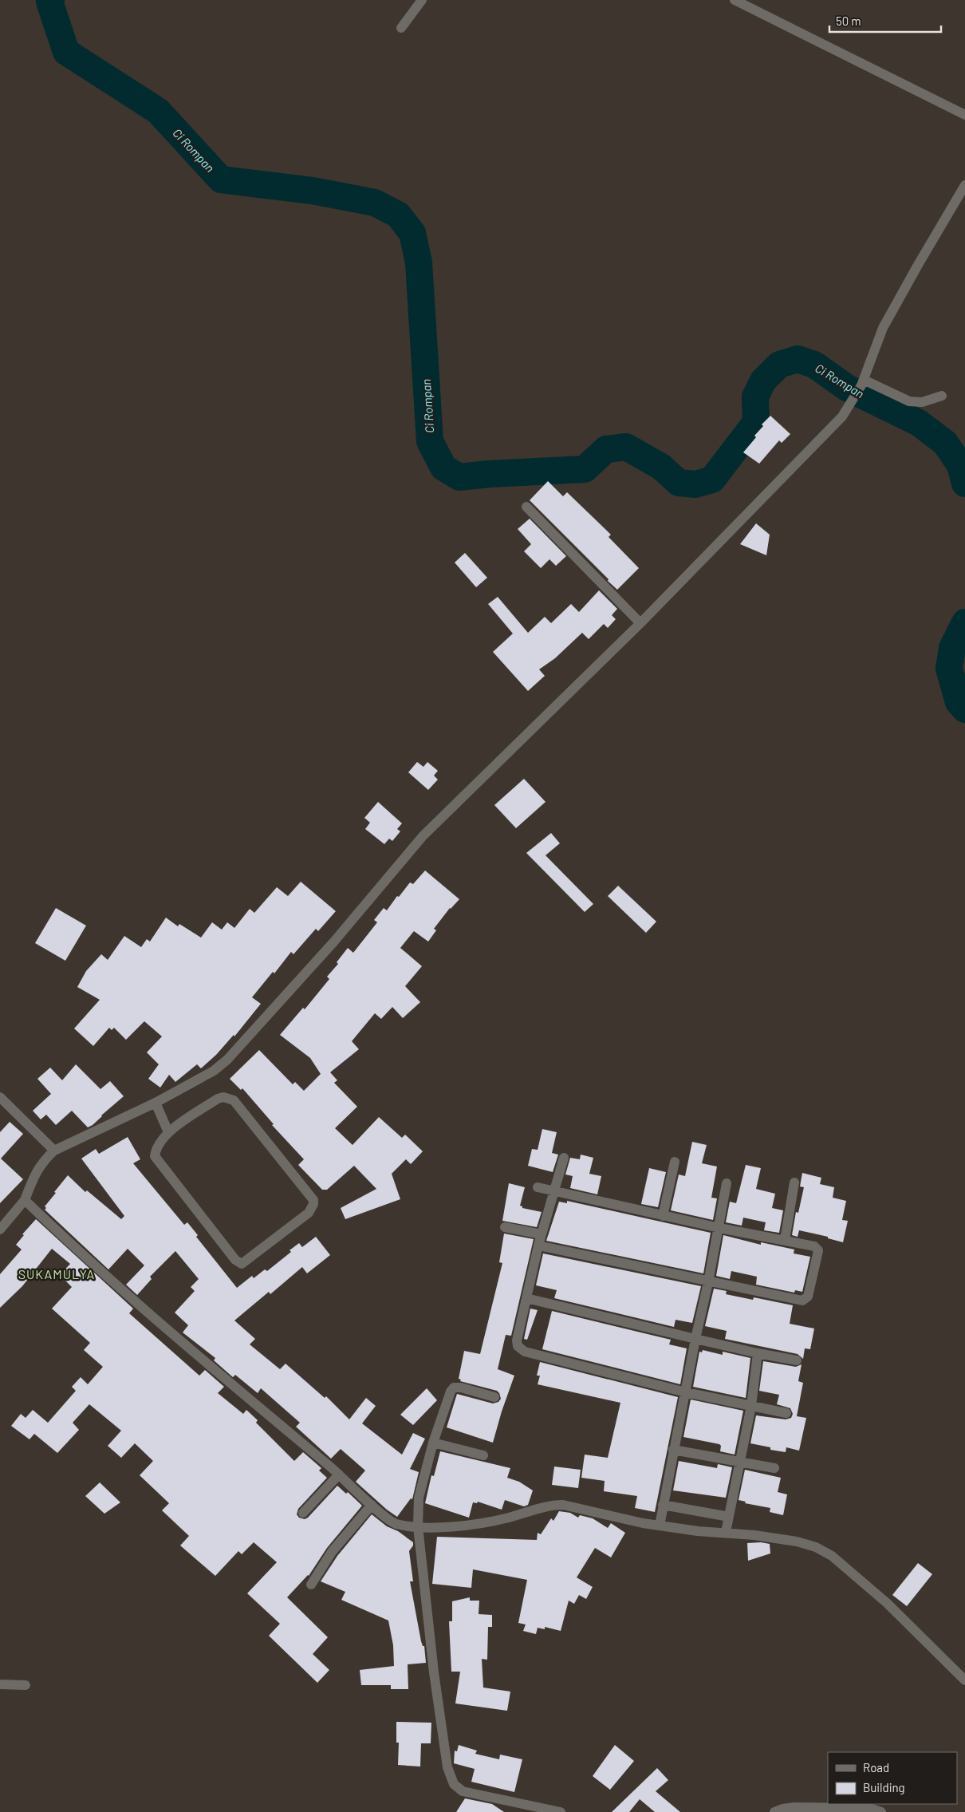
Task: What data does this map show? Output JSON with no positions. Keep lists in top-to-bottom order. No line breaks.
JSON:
{"districts":["SUKAMULYA"],"water":["Ci Rompan"],"legend":["Road","Building"],"scale_bar":"50 m"}
